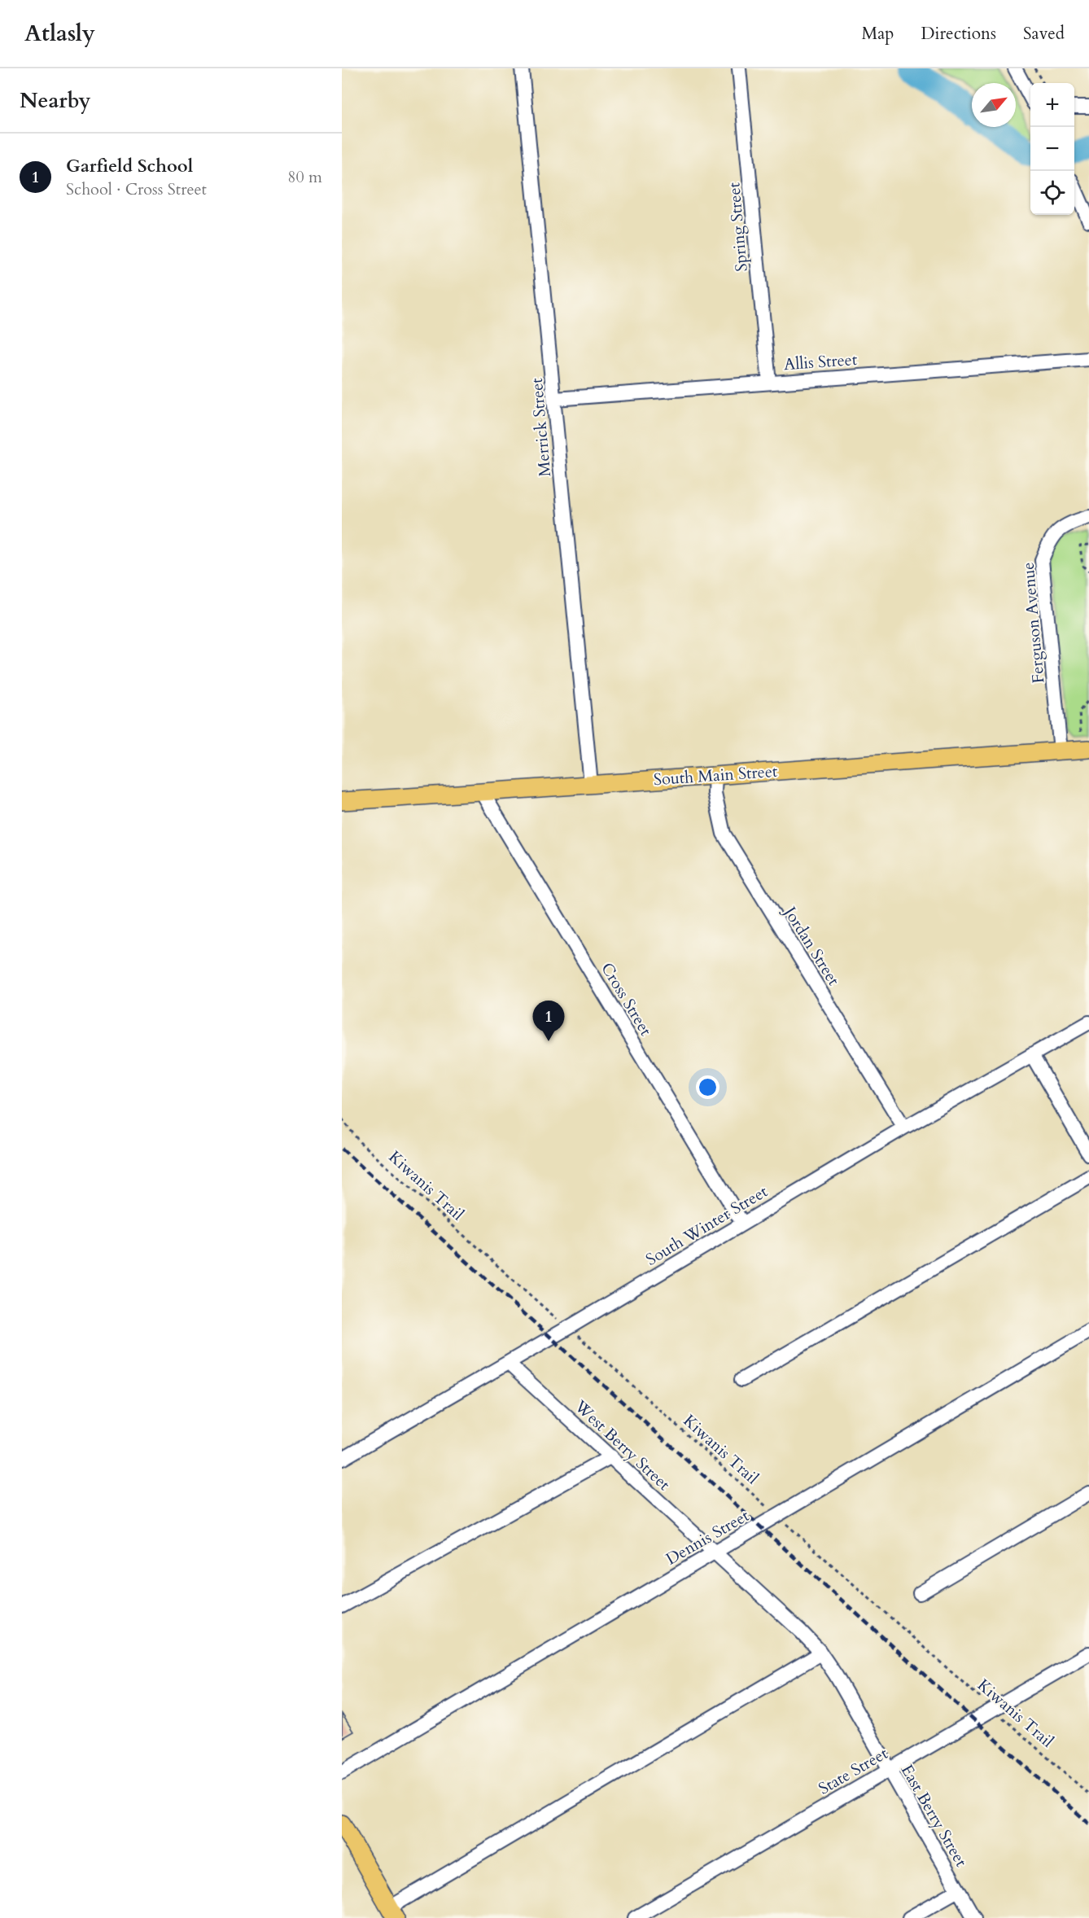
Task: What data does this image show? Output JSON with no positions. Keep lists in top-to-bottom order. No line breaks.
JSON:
{"streets":{"main road":["South Main Street"],"street":["Spring Street","Allis Street","Merrick Street","Ferguson Avenue","Jordan Street","Cross Street","South Winter Street","West Berry Street","Dennis Street","State Street","East Berry Street"],"path":["Kiwanis Trail"]},"crossings":[["Spring Street","Allis Street"],["Allis Street","Merrick Street"],["Merrick Street","South Main Street"],["Ferguson Avenue","South Main Street"],["South Main Street","Jordan Street"],["South Main Street","Cross Street"],["Jordan Street","South Winter Street"],["Cross Street","South Winter Street"],["Kiwanis Trail","South Winter Street"],["Kiwanis Trail","Dennis Street"],["Kiwanis Trail","State Street"],["South Winter Street","West Berry Street"],["West Berry Street","Dennis Street"],["West Berry Street","East Berry Street"],["Dennis Street","East Berry Street"],["State Street","East Berry Street"]],"north":"top right","page":{"header":"Atlasly","nav":["Map","Directions","Saved"],"heading":"Nearby","map_buttons":["+","−"],"list":[{"mark":"1","name":"Garfield School","note":"School · Cross Street","value":"80 m"}],"pins":"1"}}
